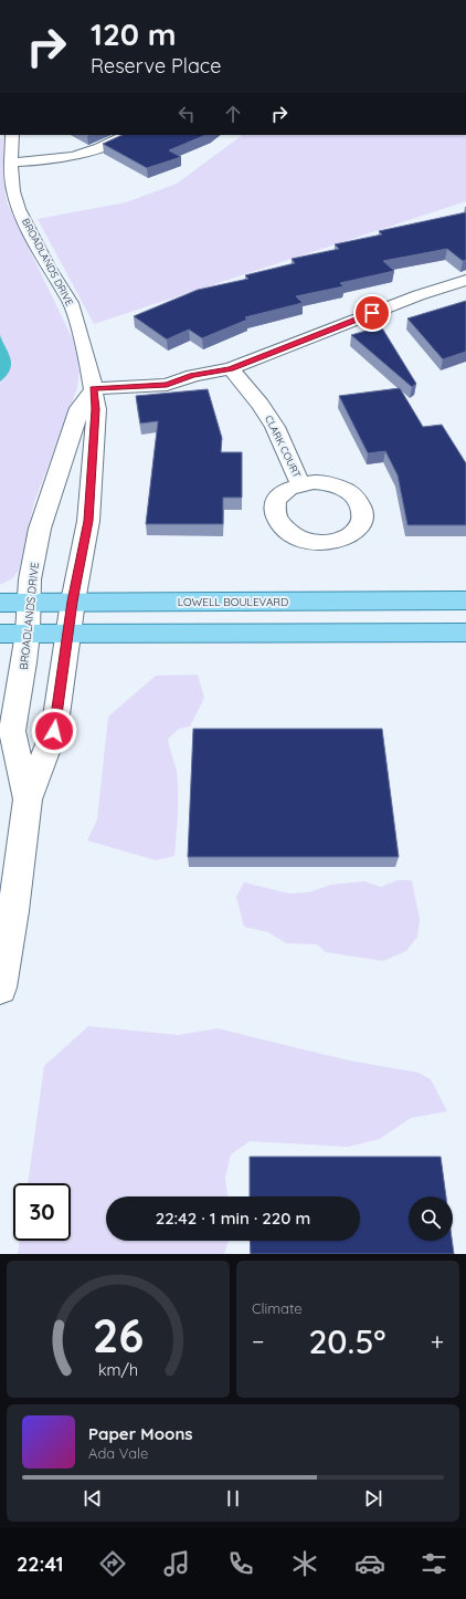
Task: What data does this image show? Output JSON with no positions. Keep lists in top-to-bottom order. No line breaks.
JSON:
{"streets":{"main road":["LOWELL BOULEVARD"],"street":["BROADLANDS DRIVE","CLARK COURT"]},"crossings":[["BROADLANDS DRIVE","LOWELL BOULEVARD"]],"page":{"turn":["120 m","Reserve Place"],"limit":"30","trip":"22:42 · 1 min · 220 m","tile":"Climate","heat":["−","20.5°","+"],"song":["Paper Moons","Ada Vale"],"tabs":"22:41","gauge":["26","km/h"]}}
